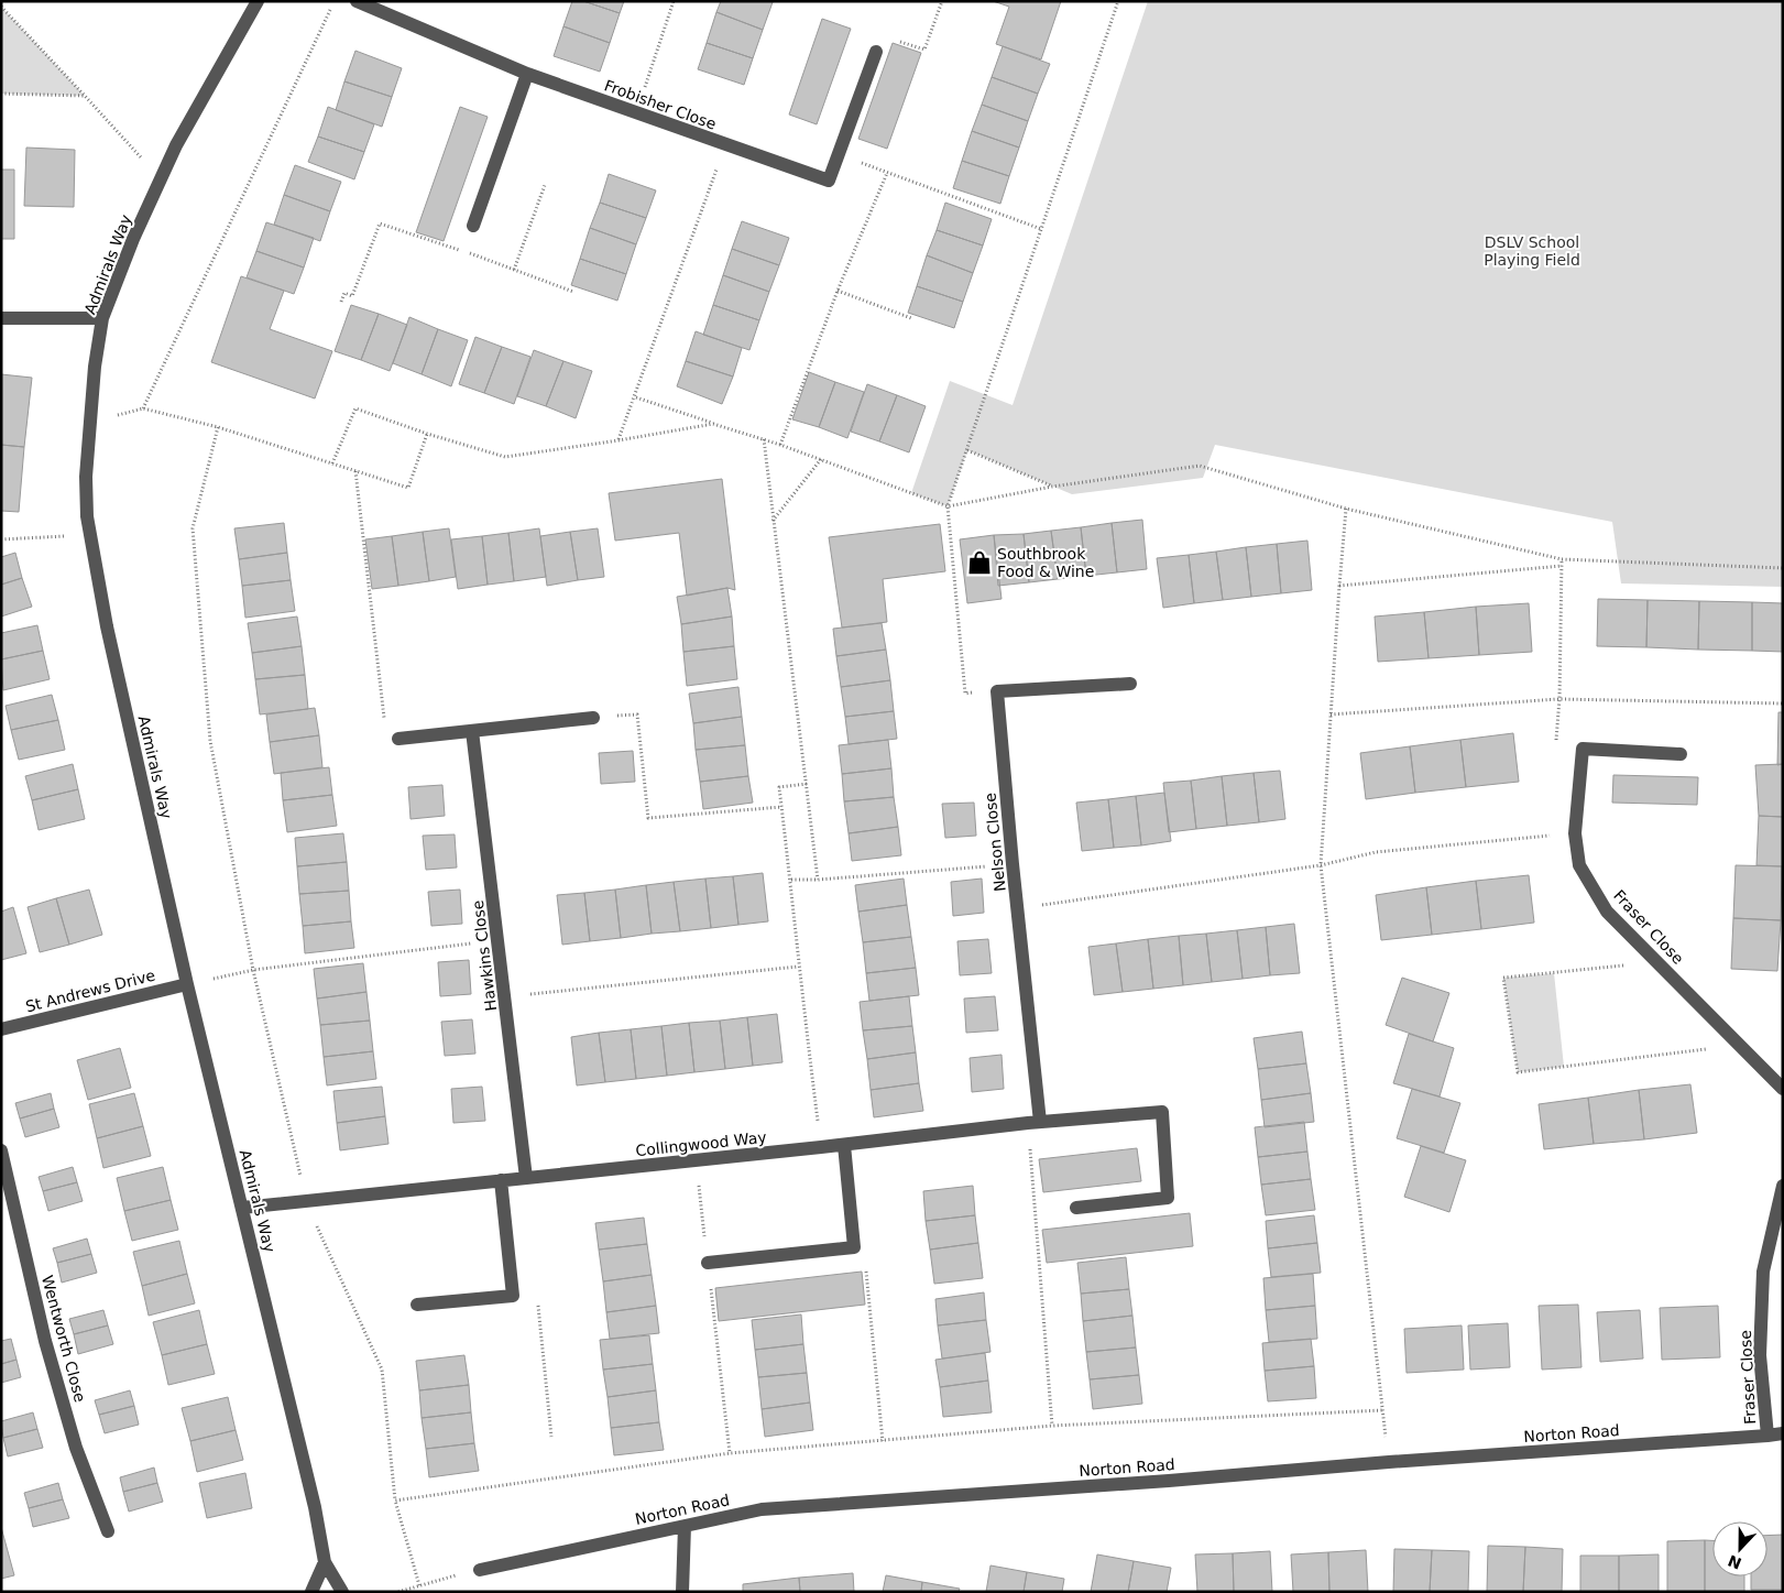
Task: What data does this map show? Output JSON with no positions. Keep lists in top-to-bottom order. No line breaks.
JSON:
{"streets":{"street":["Frobisher Close","Admirals Way","Nelson Close","Fraser Close","Hawkins Close","St Andrews Drive","Collingwood Way","Wentworth Close","Norton Road"]},"crossings":[["Admirals Way","St Andrews Drive"],["Admirals Way","Collingwood Way"],["Nelson Close","Collingwood Way"],["Fraser Close","Norton Road"],["Hawkins Close","Collingwood Way"]],"parks":["DSLV School Playing Field"],"places":{"shop":["Southbrook Food & Wine"]},"north":"bottom"}
